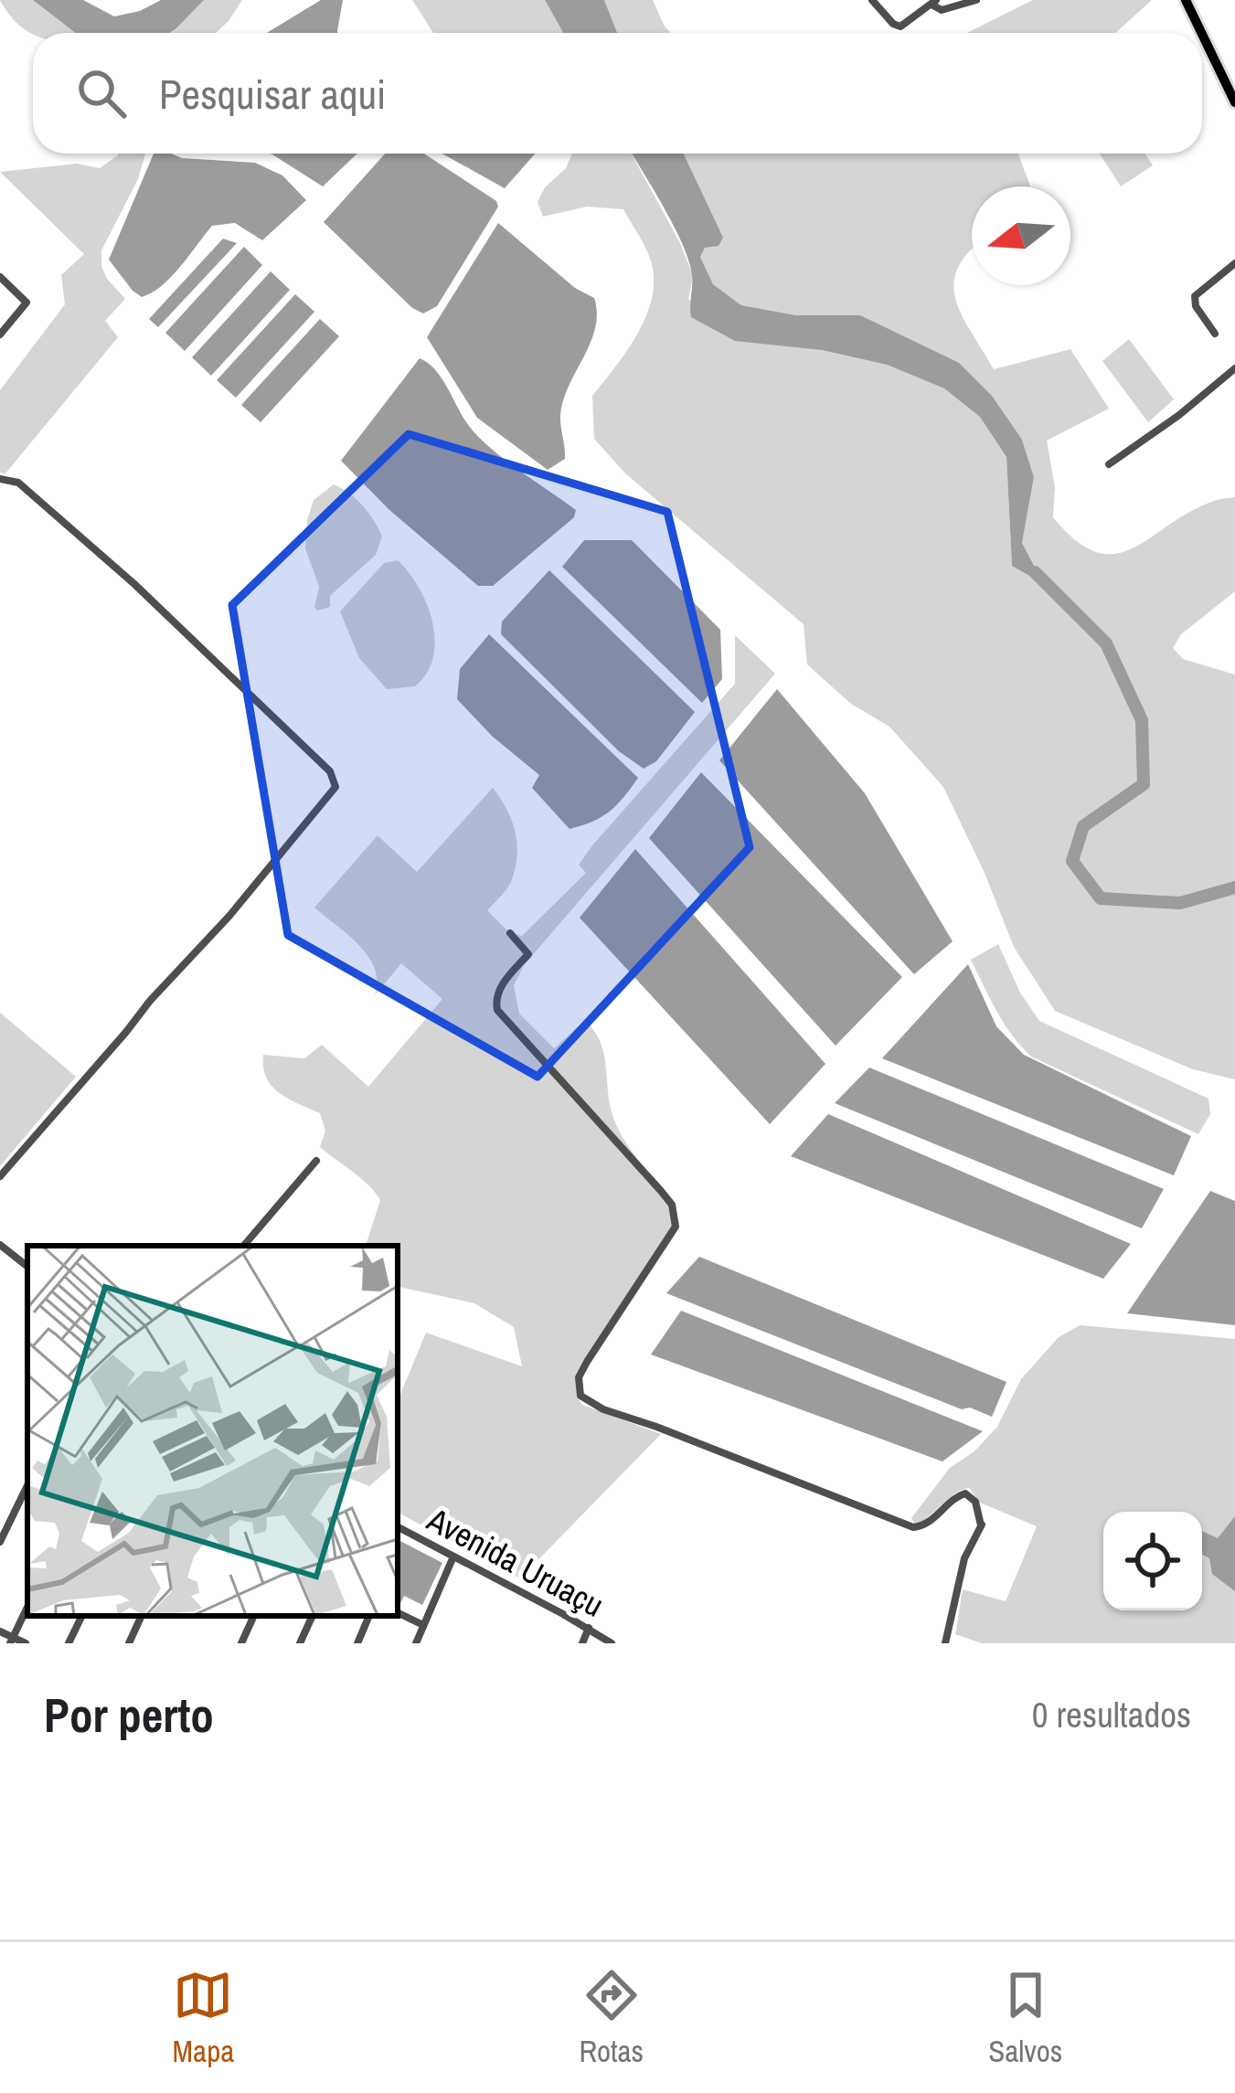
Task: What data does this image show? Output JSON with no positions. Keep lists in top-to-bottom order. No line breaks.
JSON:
{"streets":{"street":["Avenida Uruaçu"]},"north":"left","page":{"search":"Pesquisar aqui","heading":["Por perto","0 resultados"],"nav":["Mapa","Rotas","Salvos"]}}
